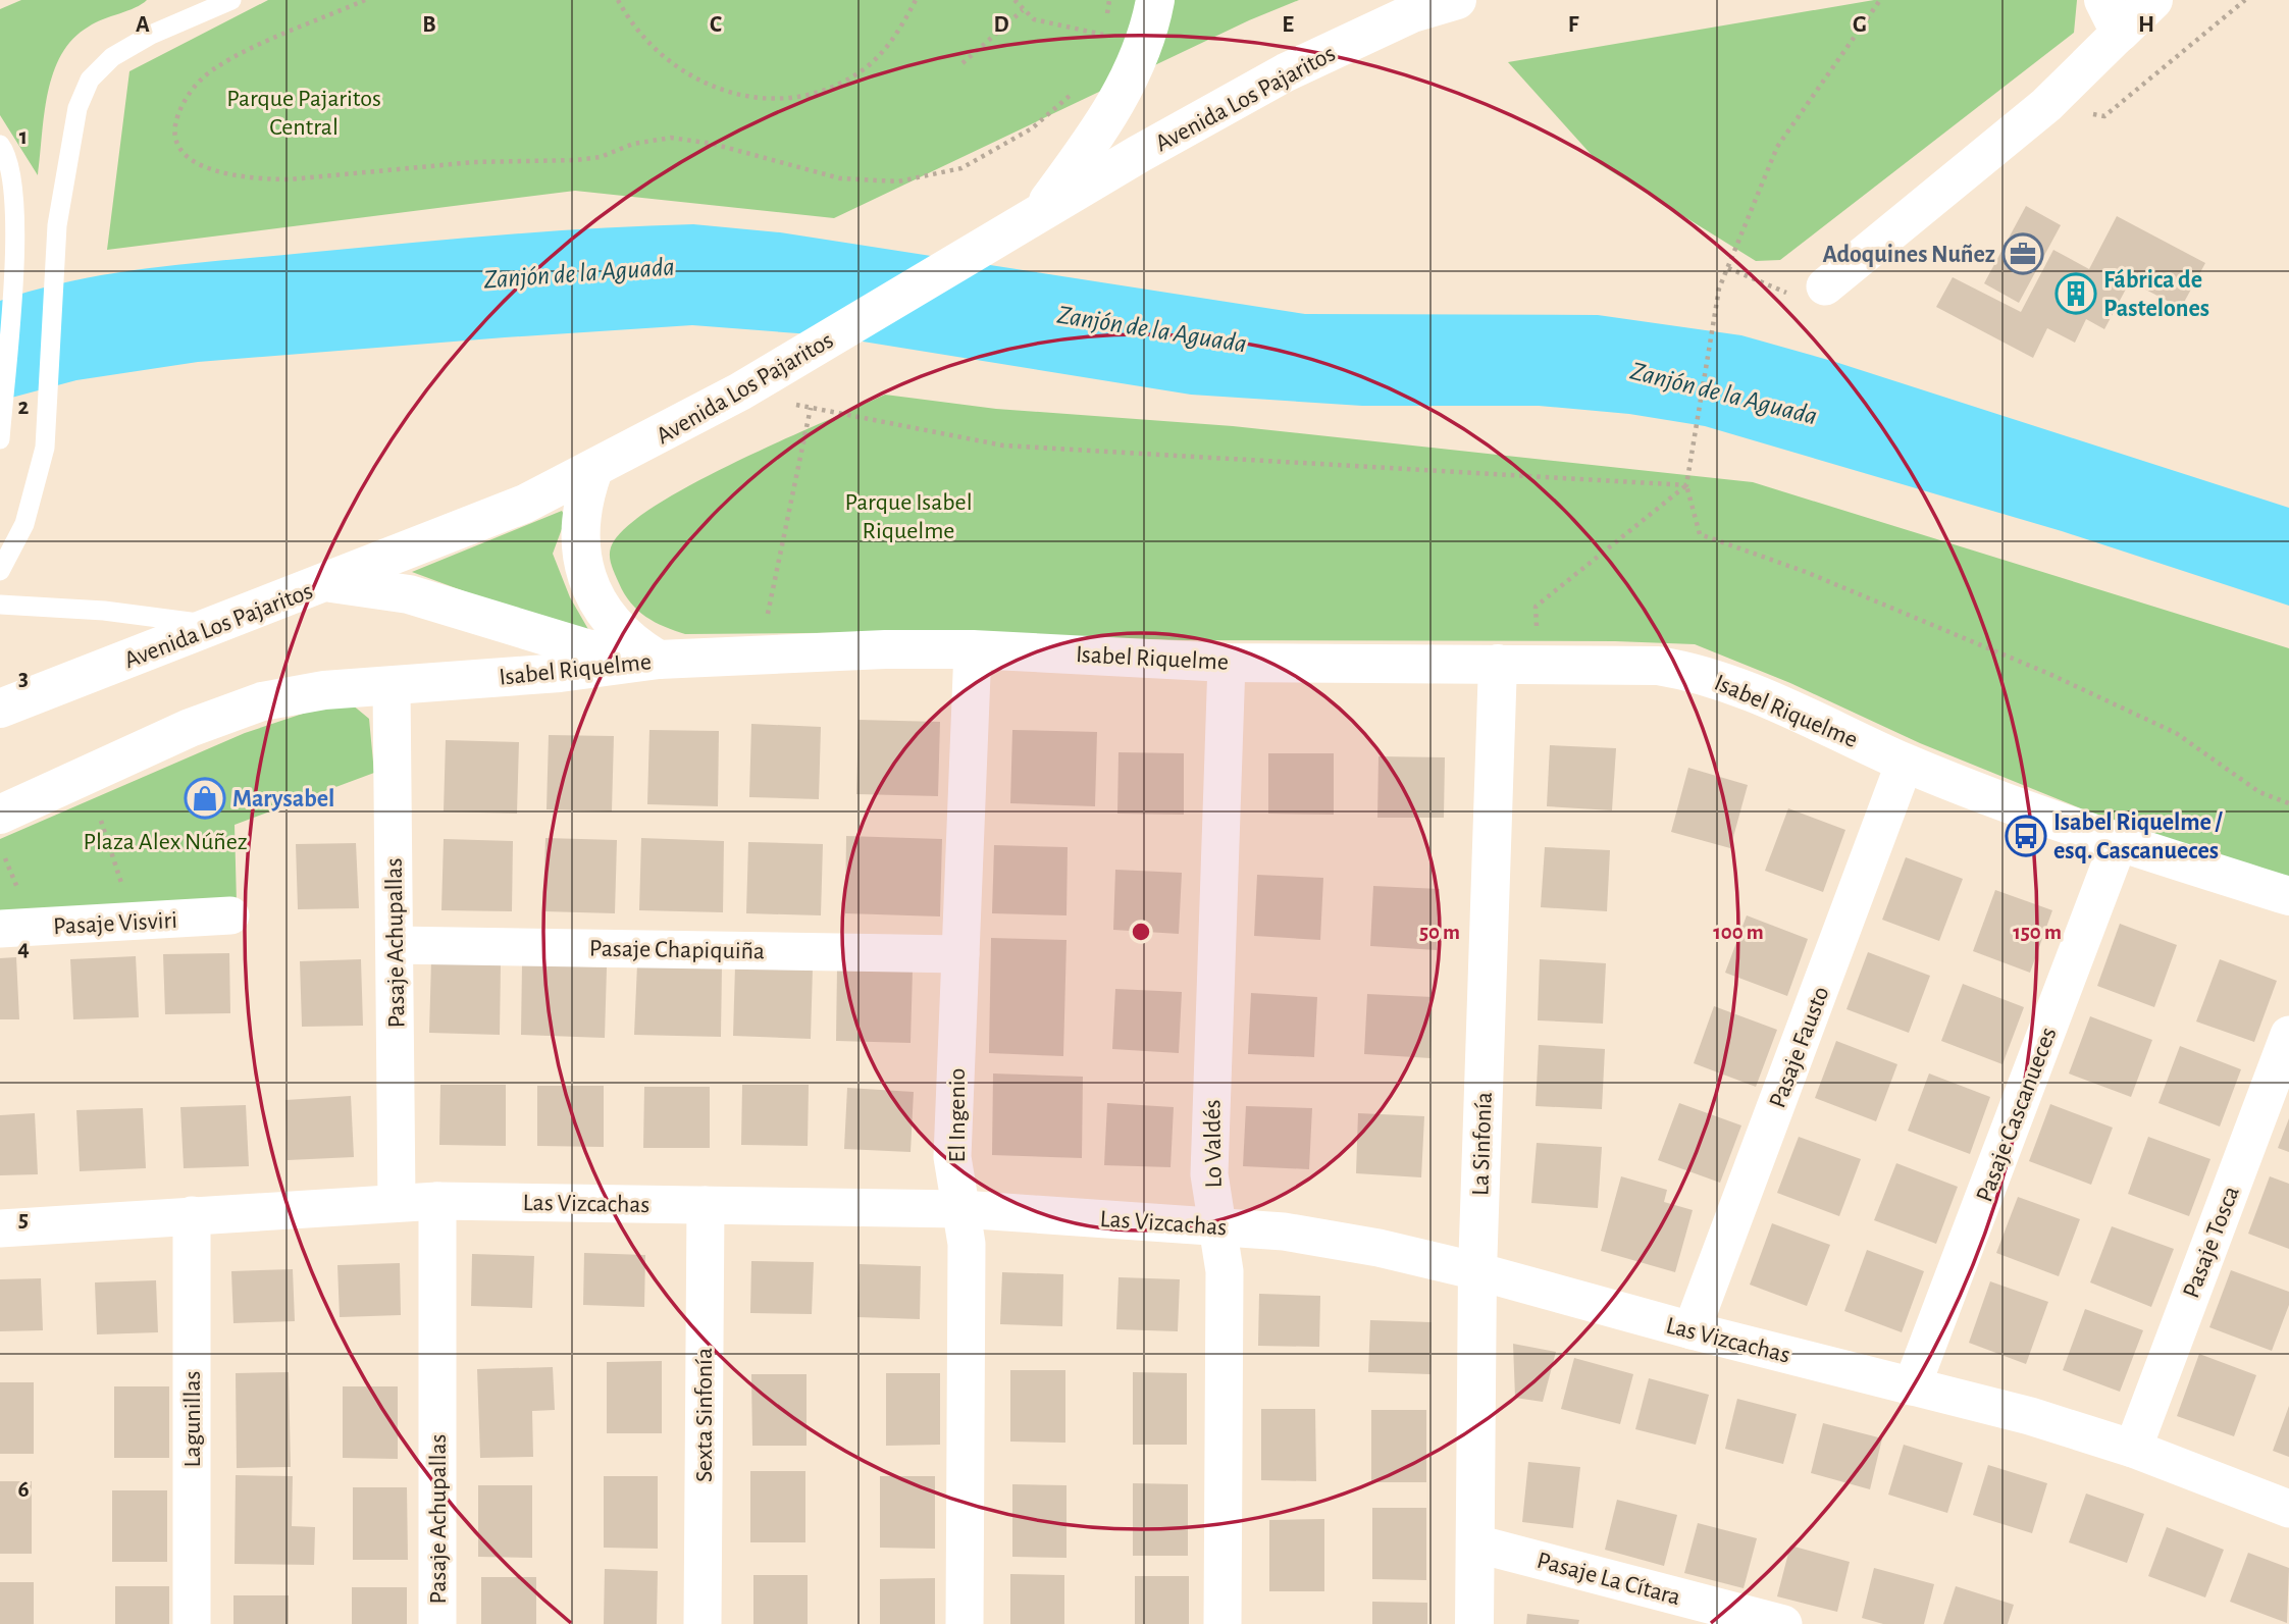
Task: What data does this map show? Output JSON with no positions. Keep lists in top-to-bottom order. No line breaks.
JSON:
{"streets":{"street":["Avenida Los Pajaritos","Isabel Riquelme","Pasaje Visviri","Pasaje Achupallas","Pasaje Chapiquiña","Pasaje Fausto","Pasaje Cascanueces","El Ingenio","Lo Valdés","La Sinfonía","Las Vizcachas","Pasaje Tosca","Sexta Sinfonía","Lagunillas","Pasaje La Cítara"]},"crossings":[["Isabel Riquelme","Pasaje Achupallas"],["Isabel Riquelme","Pasaje Fausto"],["Isabel Riquelme","Pasaje Cascanueces"],["Isabel Riquelme","El Ingenio"],["Isabel Riquelme","Lo Valdés"],["Isabel Riquelme","La Sinfonía"],["Pasaje Achupallas","Pasaje Chapiquiña"],["Pasaje Achupallas","Las Vizcachas"],["Pasaje Chapiquiña","El Ingenio"],["Pasaje Fausto","Las Vizcachas"],["Pasaje Cascanueces","Las Vizcachas"],["El Ingenio","Las Vizcachas"],["Lo Valdés","Las Vizcachas"],["La Sinfonía","Las Vizcachas"],["La Sinfonía","Pasaje La Cítara"],["Las Vizcachas","Pasaje Tosca"],["Las Vizcachas","Sexta Sinfonía"],["Las Vizcachas","Lagunillas"]],"water":["Zanjón de la Aguada"],"parks":["Parque Pajaritos Central","Parque Isabel Riquelme","Plaza Alex Núñez"],"places":{"office":["Adoquines Nuñez"],"building":["Fábrica de Pastelones"],"shop":["Marysabel"],"bus stop":["Isabel Riquelme / esq. Cascanueces"]},"grid":{"columns":["A","B","C","D","E","F","G","H"],"rows":["1","2","3","4","5","6"]},"rings":["50 m","100 m","150 m"]}
